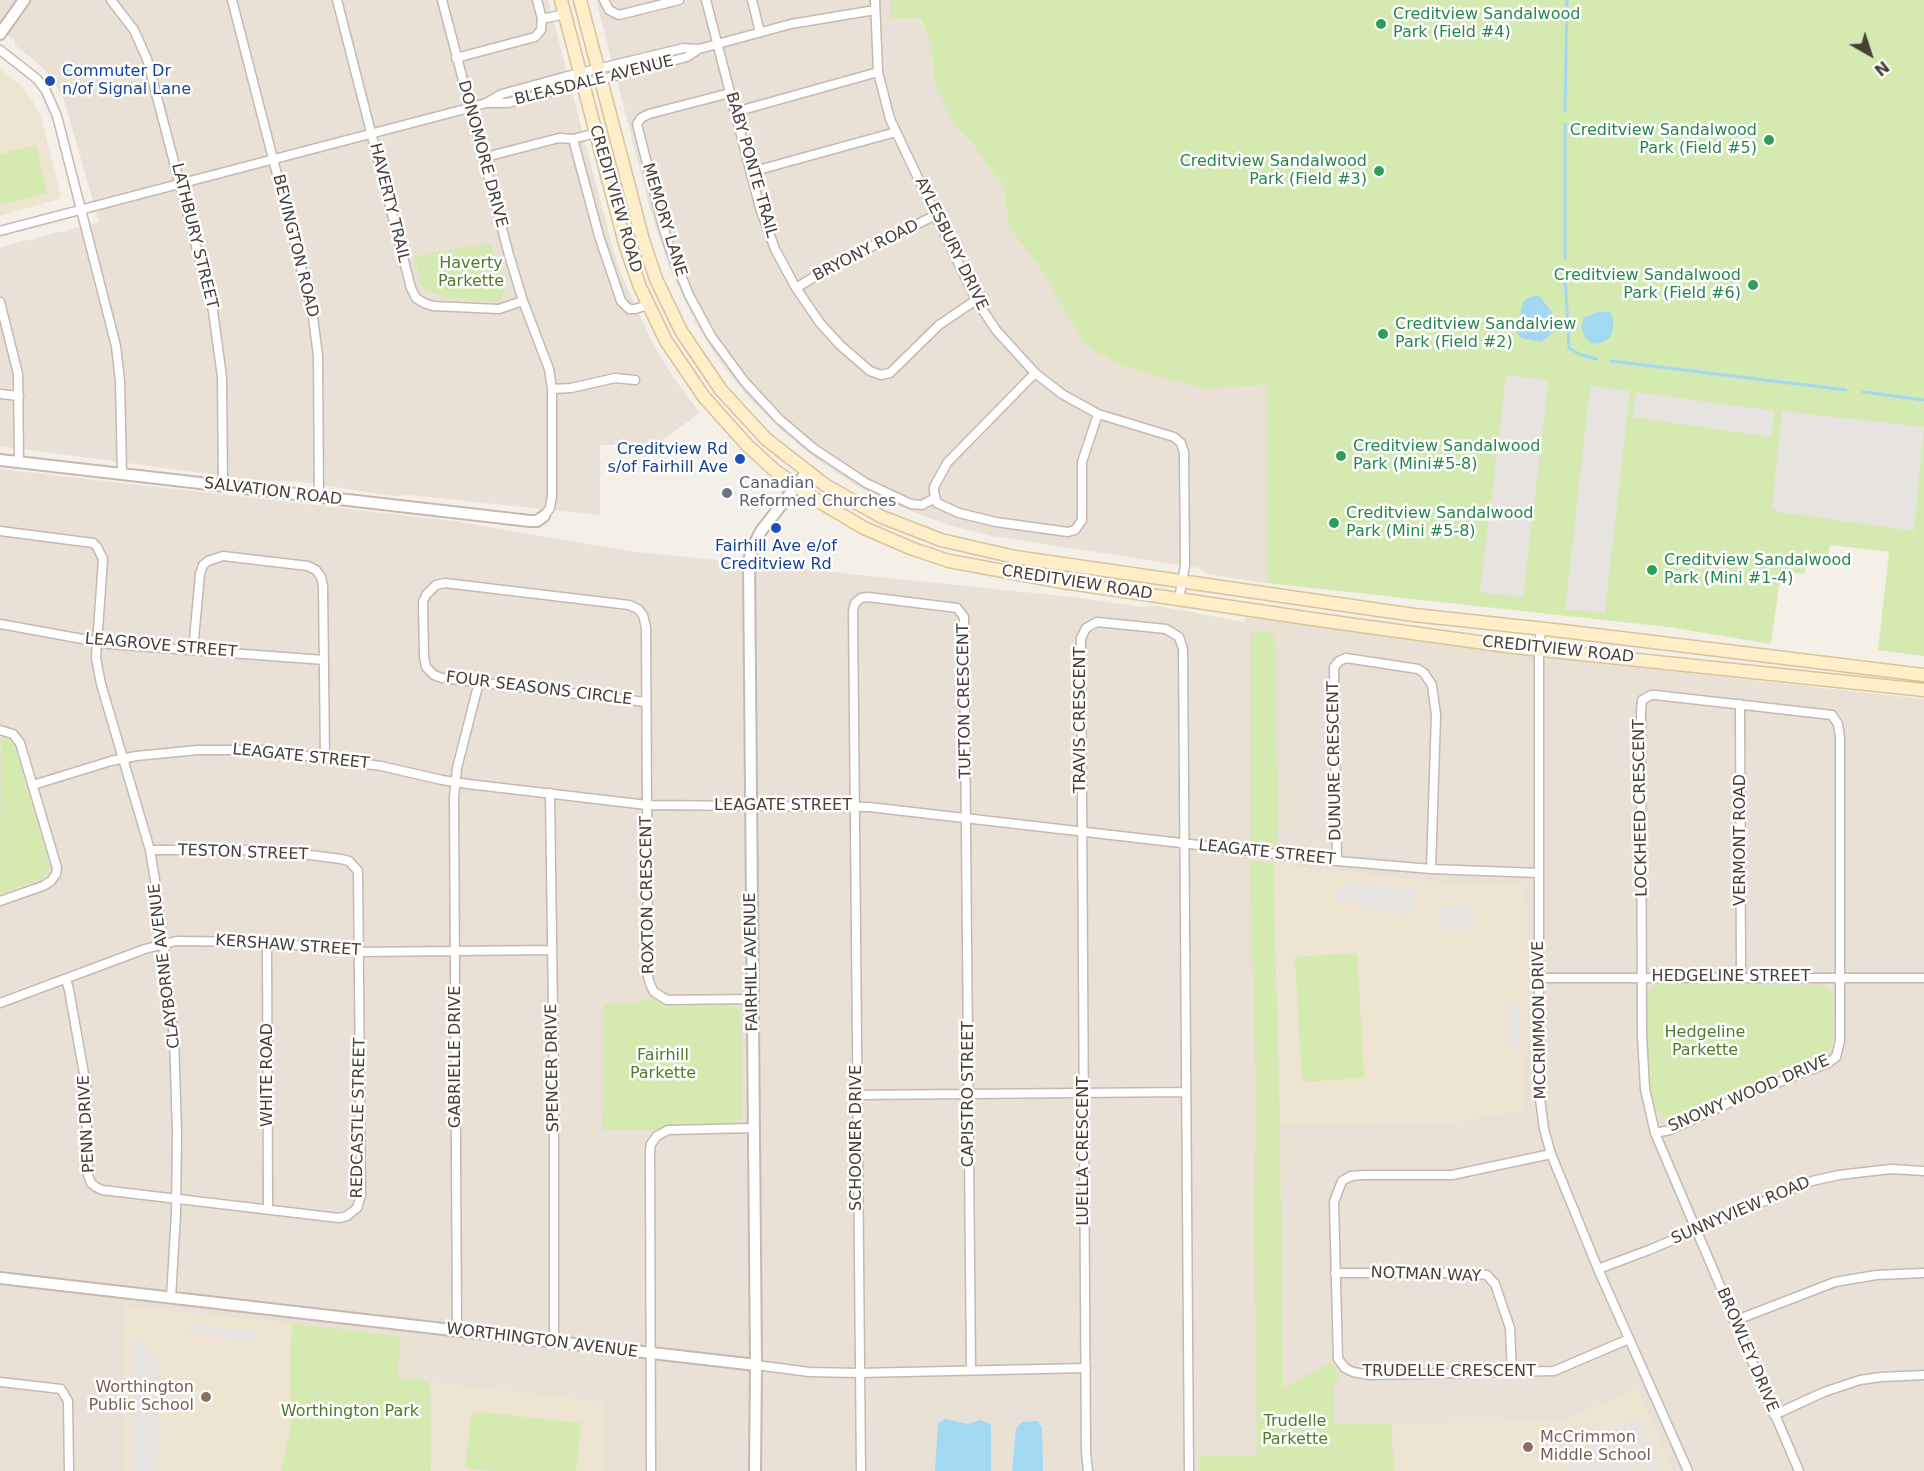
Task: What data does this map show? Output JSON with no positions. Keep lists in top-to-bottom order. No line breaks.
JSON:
{"streets":{"main road":["CREDITVIEW ROAD"],"street":["BLEASDALE AVENUE","DONOMORE DRIVE","BABY PONTE TRAIL","HAVERTY TRAIL","MEMORY LANE","LATHBURY STREET","AYLESBURY DRIVE","BEVINGTON ROAD","BRYONY ROAD","SALVATION ROAD","LEAGROVE STREET","FOUR SEASONS CIRCLE","TUFTON CRESCENT","TRAVIS CRESCENT","LEAGATE STREET","DUNURE CRESCENT","LOCKHEED CRESCENT","VERMONT ROAD","TESTON STREET","ROXTON CRESCENT","KERSHAW STREET","FAIRHILL AVENUE","CLAYBORNE AVENUE","HEDGELINE STREET","MCCRIMMON DRIVE","GABRIELLE DRIVE","SPENCER DRIVE","WHITE ROAD","CAPISTRO STREET","SNOWY WOOD DRIVE","REDCASTLE STREET","PENN DRIVE","SCHOONER DRIVE","LUELLA CRESCENT","SUNNYVIEW ROAD","NOTMAN WAY","WORTHINGTON AVENUE","BROWLEY DRIVE","TRUDELLE CRESCENT"]},"crossings":[["BLEASDALE AVENUE","DONOMORE DRIVE"],["BLEASDALE AVENUE","BABY PONTE TRAIL"],["BLEASDALE AVENUE","CREDITVIEW ROAD"],["BLEASDALE AVENUE","HAVERTY TRAIL"],["BLEASDALE AVENUE","LATHBURY STREET"],["BLEASDALE AVENUE","AYLESBURY DRIVE"],["BLEASDALE AVENUE","BEVINGTON ROAD"],["DONOMORE DRIVE","HAVERTY TRAIL"],["DONOMORE DRIVE","SALVATION ROAD"],["BABY PONTE TRAIL","MEMORY LANE"],["BABY PONTE TRAIL","AYLESBURY DRIVE"],["BABY PONTE TRAIL","BRYONY ROAD"],["CREDITVIEW ROAD","AYLESBURY DRIVE"],["CREDITVIEW ROAD","FAIRHILL AVENUE"],["CREDITVIEW ROAD","MCCRIMMON DRIVE"],["LATHBURY STREET","SALVATION ROAD"],["AYLESBURY DRIVE","BRYONY ROAD"],["BEVINGTON ROAD","SALVATION ROAD"],["LEAGROVE STREET","CLAYBORNE AVENUE"],["FOUR SEASONS CIRCLE","LEAGATE STREET"],["FOUR SEASONS CIRCLE","ROXTON CRESCENT"],["FOUR SEASONS CIRCLE","GABRIELLE DRIVE"],["TUFTON CRESCENT","LEAGATE STREET"],["TUFTON CRESCENT","CAPISTRO STREET"],["TUFTON CRESCENT","SCHOONER DRIVE"],["TRAVIS CRESCENT","LEAGATE STREET"],["TRAVIS CRESCENT","LUELLA CRESCENT"],["LEAGATE STREET","DUNURE CRESCENT"],["LEAGATE STREET","ROXTON CRESCENT"],["LEAGATE STREET","FAIRHILL AVENUE"],["LEAGATE STREET","CLAYBORNE AVENUE"],["LEAGATE STREET","MCCRIMMON DRIVE"],["LEAGATE STREET","GABRIELLE DRIVE"],["LEAGATE STREET","SPENCER DRIVE"],["LEAGATE STREET","CAPISTRO STREET"],["LEAGATE STREET","SCHOONER DRIVE"],["LEAGATE STREET","LUELLA CRESCENT"],["LOCKHEED CRESCENT","VERMONT ROAD"],["LOCKHEED CRESCENT","HEDGELINE STREET"],["LOCKHEED CRESCENT","SNOWY WOOD DRIVE"],["LOCKHEED CRESCENT","BROWLEY DRIVE"],["VERMONT ROAD","HEDGELINE STREET"],["TESTON STREET","KERSHAW STREET"],["TESTON STREET","CLAYBORNE AVENUE"],["TESTON STREET","REDCASTLE STREET"],["ROXTON CRESCENT","FAIRHILL AVENUE"],["KERSHAW STREET","CLAYBORNE AVENUE"],["KERSHAW STREET","GABRIELLE DRIVE"],["KERSHAW STREET","SPENCER DRIVE"],["KERSHAW STREET","WHITE ROAD"],["KERSHAW STREET","REDCASTLE STREET"],["KERSHAW STREET","PENN DRIVE"],["FAIRHILL AVENUE","WORTHINGTON AVENUE"],["CLAYBORNE AVENUE","REDCASTLE STREET"],["CLAYBORNE AVENUE","PENN DRIVE"],["CLAYBORNE AVENUE","WORTHINGTON AVENUE"],["HEDGELINE STREET","MCCRIMMON DRIVE"],["HEDGELINE STREET","SNOWY WOOD DRIVE"],["HEDGELINE STREET","BROWLEY DRIVE"],["MCCRIMMON DRIVE","SUNNYVIEW ROAD"],["MCCRIMMON DRIVE","TRUDELLE CRESCENT"],["GABRIELLE DRIVE","WORTHINGTON AVENUE"],["SPENCER DRIVE","WORTHINGTON AVENUE"],["WHITE ROAD","REDCASTLE STREET"],["CAPISTRO STREET","WORTHINGTON AVENUE"],["SNOWY WOOD DRIVE","BROWLEY DRIVE"],["REDCASTLE STREET","PENN DRIVE"],["SCHOONER DRIVE","WORTHINGTON AVENUE"],["LUELLA CRESCENT","WORTHINGTON AVENUE"],["SUNNYVIEW ROAD","BROWLEY DRIVE"],["NOTMAN WAY","TRUDELLE CRESCENT"]],"parks":["Haverty Parkette","Hedgeline Parkette","Fairhill Parkette","Worthington Park","Trudelle Parkette"],"places":["Creditview Sandalwood Park (Field #4)","Commuter Dr n/of Signal Lane","Creditview Sandalwood Park (Field #5)","Creditview Sandalwood Park (Field #3)","Creditview Sandalwood Park (Field #6)","Creditview Sandalview Park (Field #2)","Creditview Sandalwood Park (Mini#5-8)","Creditview Rd s/of Fairhill Ave","Canadian Reformed Churches","Creditview Sandalwood Park (Mini #5-8)","Fairhill Ave e/of Creditview Rd","Creditview Sandalwood Park (Mini #1-4)","Worthington Public School","McCrimmon Middle School"],"north":"bottom right"}
